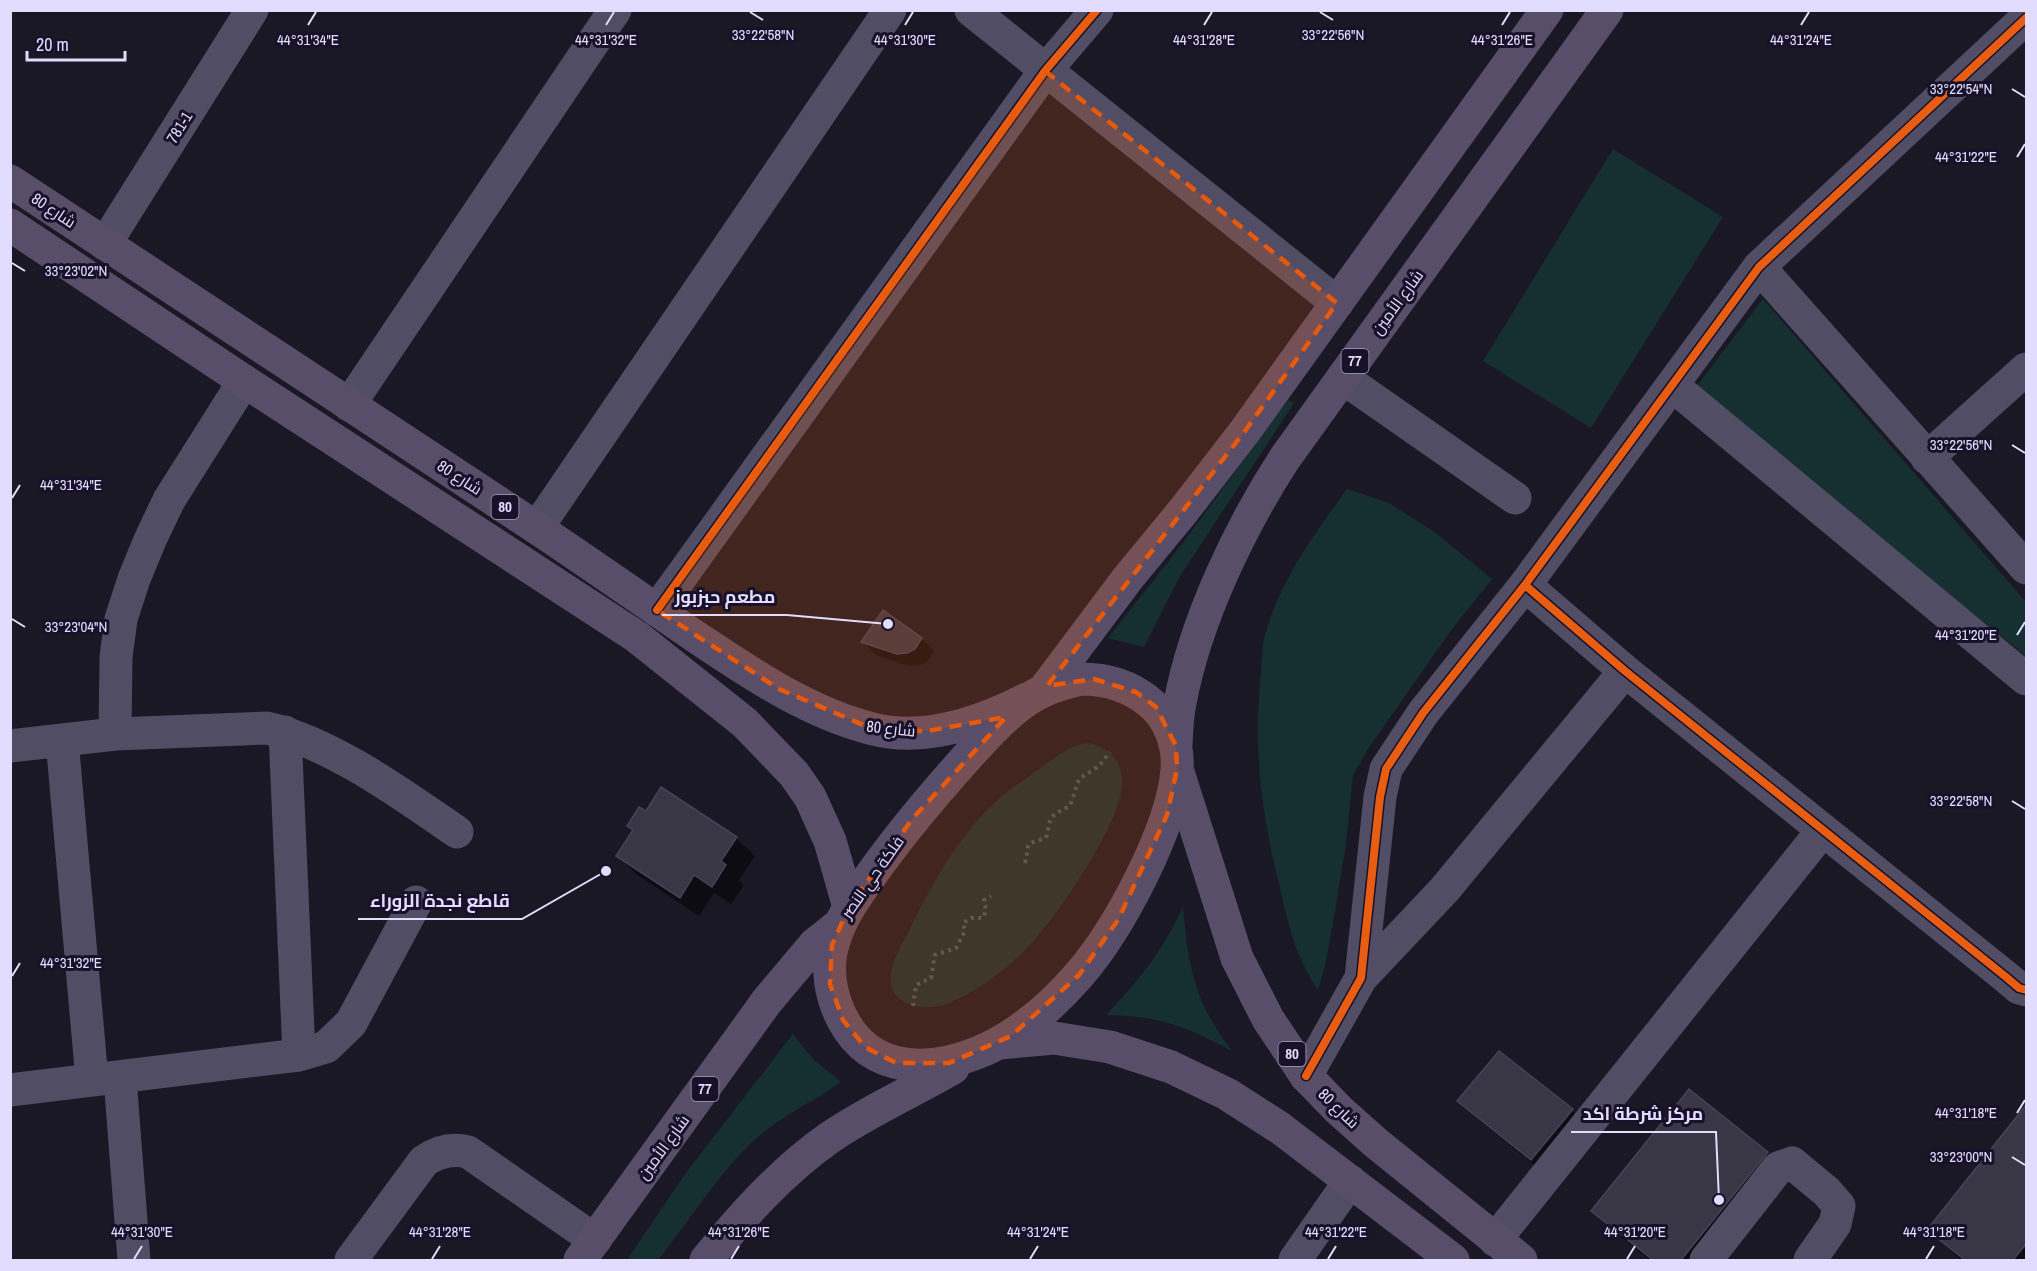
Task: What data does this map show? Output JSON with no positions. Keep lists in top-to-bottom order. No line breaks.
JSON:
{"streets":{"main road":["شارع 80","شارع الأمين","77","80","فلكة حي النصر"],"street":["781-1"]},"crossings":[["781-1","شارع 80"],["شارع 80","شارع الأمين"],["شارع 80","فلكة حي النصر"],["شارع الأمين","80"],["شارع الأمين","فلكة حي النصر"],["80","فلكة حي النصر"]],"places":["مطعم حبزبوز","قاطع نجدة الزوراء","مركز شرطة اكد"],"scale_bar":"20 m","coordinates":["33°22'58\"N","33°22'56\"N","44°31'34\"E","44°31'32\"E","44°31'30\"E","44°31'28\"E","44°31'26\"E","44°31'24\"E","33°22'54\"N","44°31'22\"E","33°23'02\"N","33°23'04\"N","44°31'20\"E","44°31'18\"E","33°23'00\"N"]}
